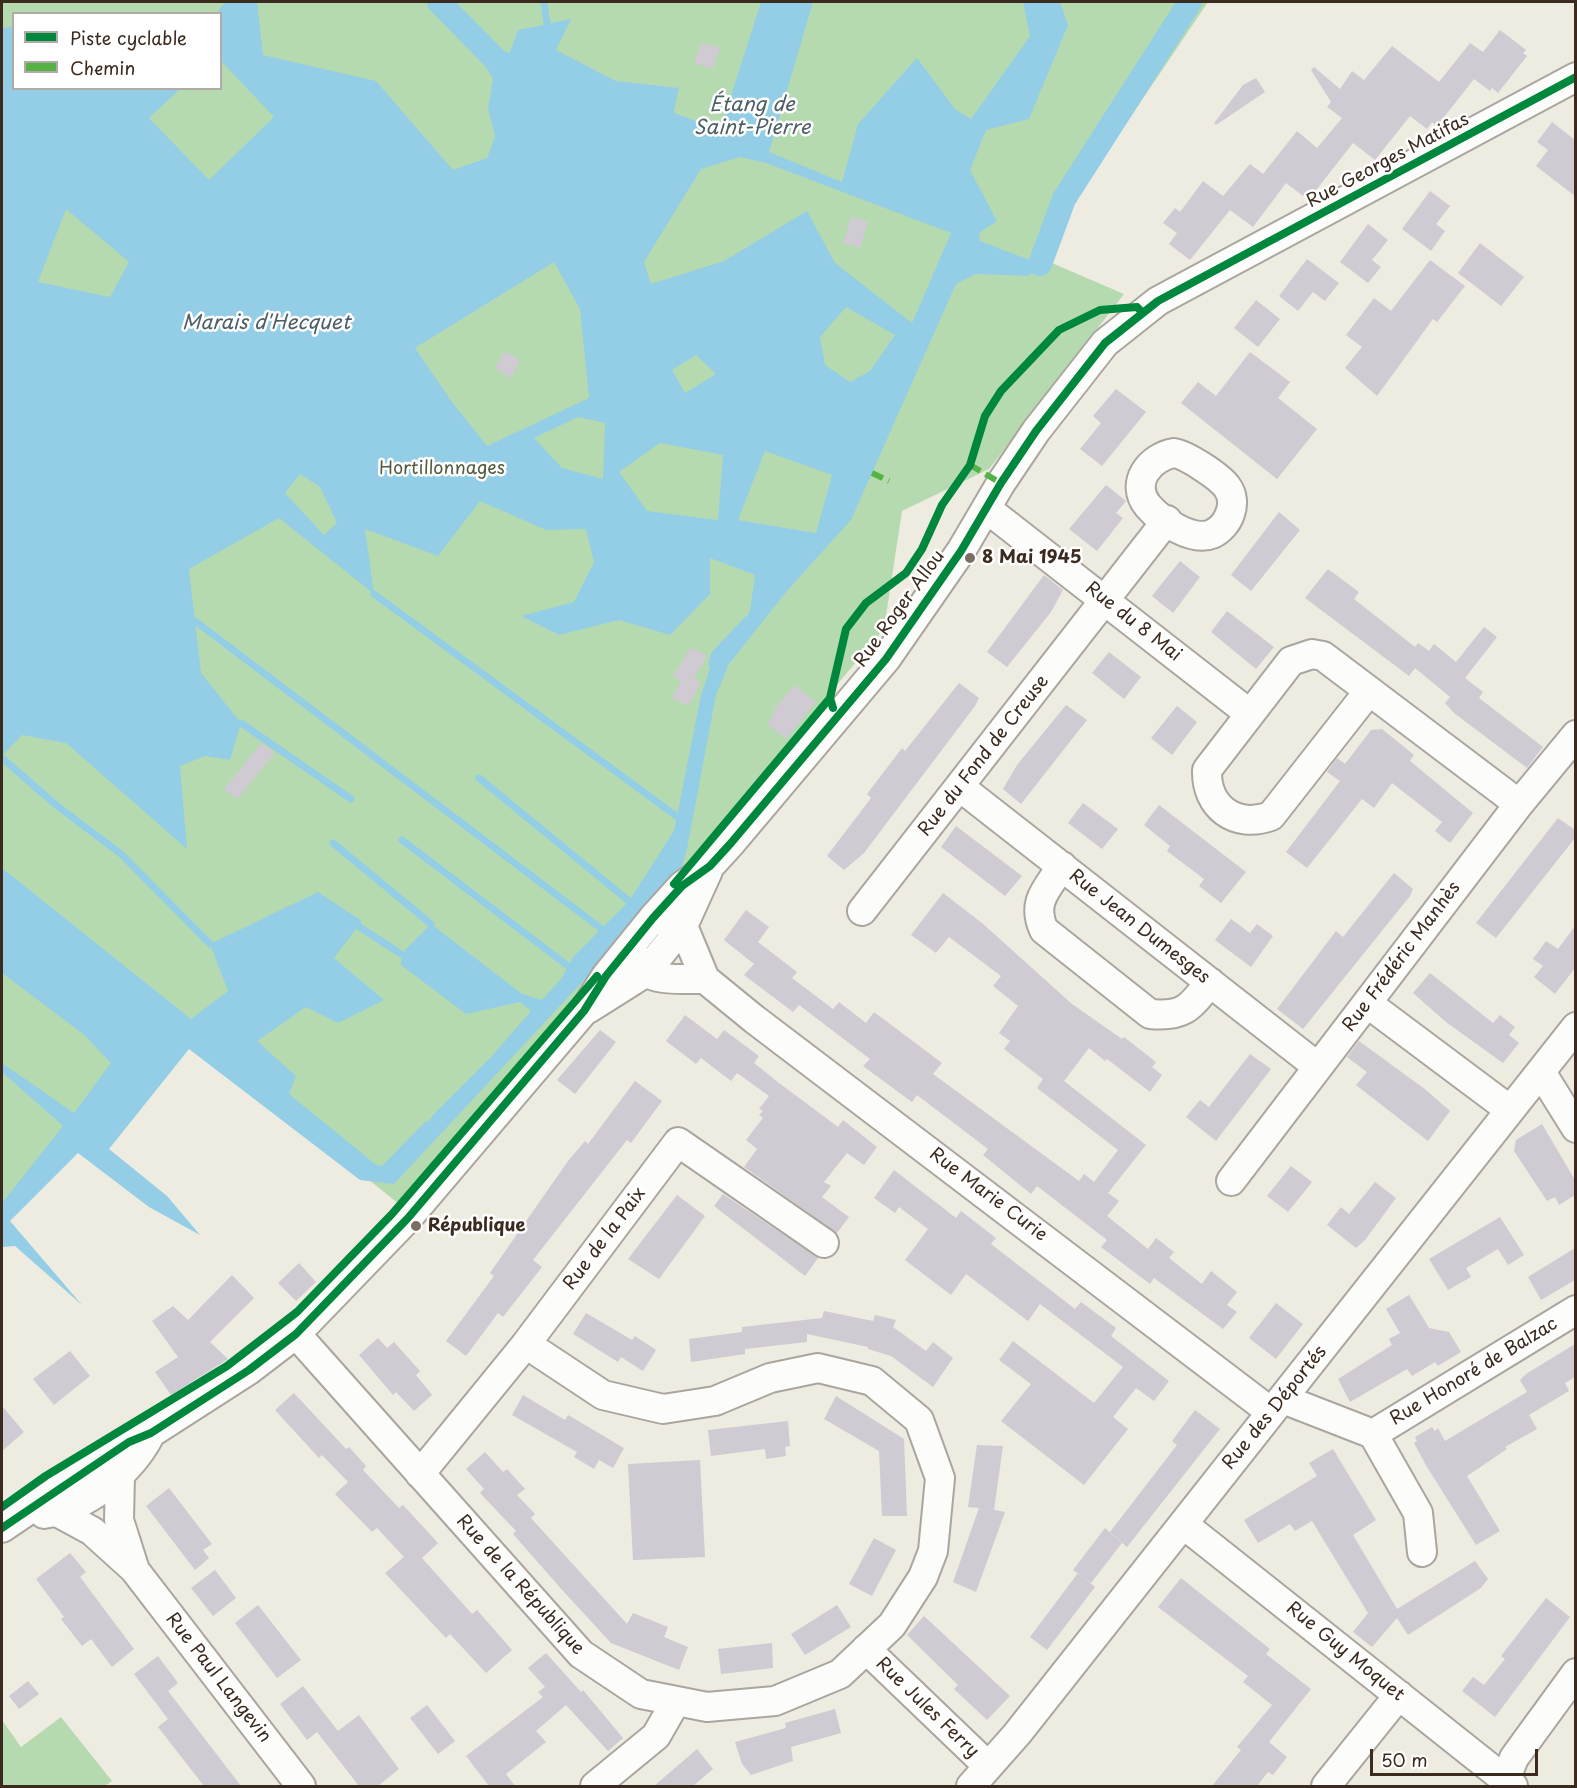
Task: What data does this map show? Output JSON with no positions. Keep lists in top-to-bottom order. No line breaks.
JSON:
{"streets":{"street":["Rue Georges Matifas","Rue Roger Allou","Rue du 8 Mai","Rue du Fond de Creuse","Rue Jean Dumesges","Rue Frédéric Manhès","Rue Marie Curie","Rue de la Paix","Rue Honoré de Balzac","Rue des Déportés","Rue de la République","Rue Guy Moquet","Rue Paul Langevin","Rue Jules Ferry"]},"crossings":[["Rue Georges Matifas","Rue Roger Allou"],["Rue Roger Allou","Rue du 8 Mai"],["Rue Roger Allou","Rue de la République"],["Rue du 8 Mai","Rue du Fond de Creuse"],["Rue du Fond de Creuse","Rue Jean Dumesges"],["Rue Jean Dumesges","Rue Frédéric Manhès"],["Rue Marie Curie","Rue Honoré de Balzac"],["Rue Marie Curie","Rue des Déportés"],["Rue de la Paix","Rue de la République"],["Rue Honoré de Balzac","Rue des Déportés"],["Rue des Déportés","Rue Guy Moquet"],["Rue des Déportés","Rue Jules Ferry"],["Rue de la République","Rue Jules Ferry"]],"water":["Étang de Saint-Pierre","Marais d'Hecquet"],"parks":["Hortillonnages"],"places":["8 Mai 1945","République"],"legend":["Piste cyclable","Chemin"],"scale_bar":"50 m"}
